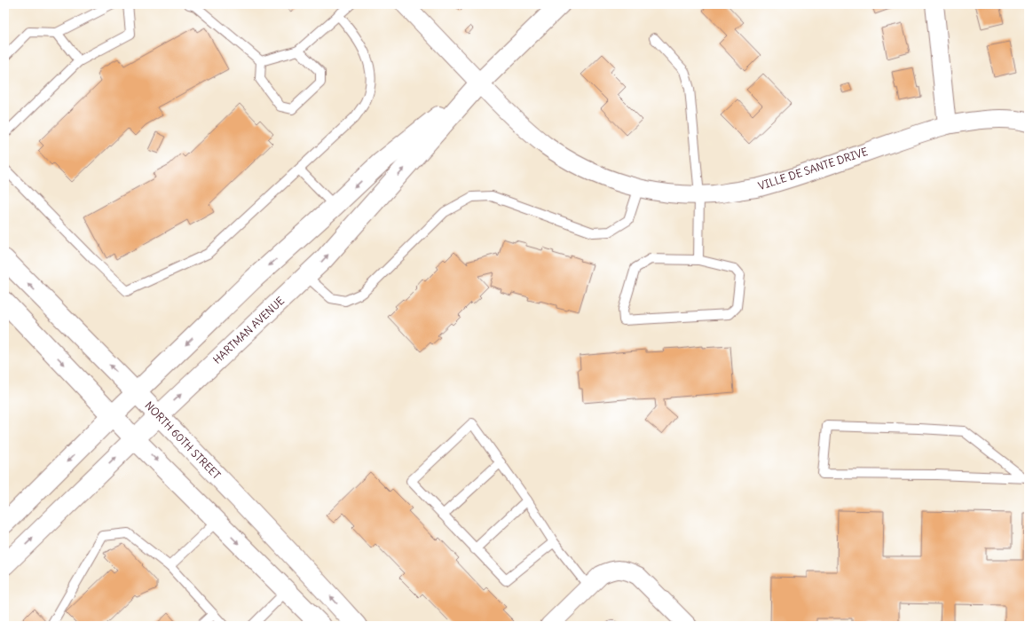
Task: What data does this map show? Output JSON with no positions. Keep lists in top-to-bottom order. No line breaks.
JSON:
{"streets":{"main road":["HARTMAN AVENUE","NORTH 60TH STREET"],"street":["VILLE DE SANTE DRIVE"]},"crossings":[["VILLE DE SANTE DRIVE","HARTMAN AVENUE"],["HARTMAN AVENUE","NORTH 60TH STREET"]]}
